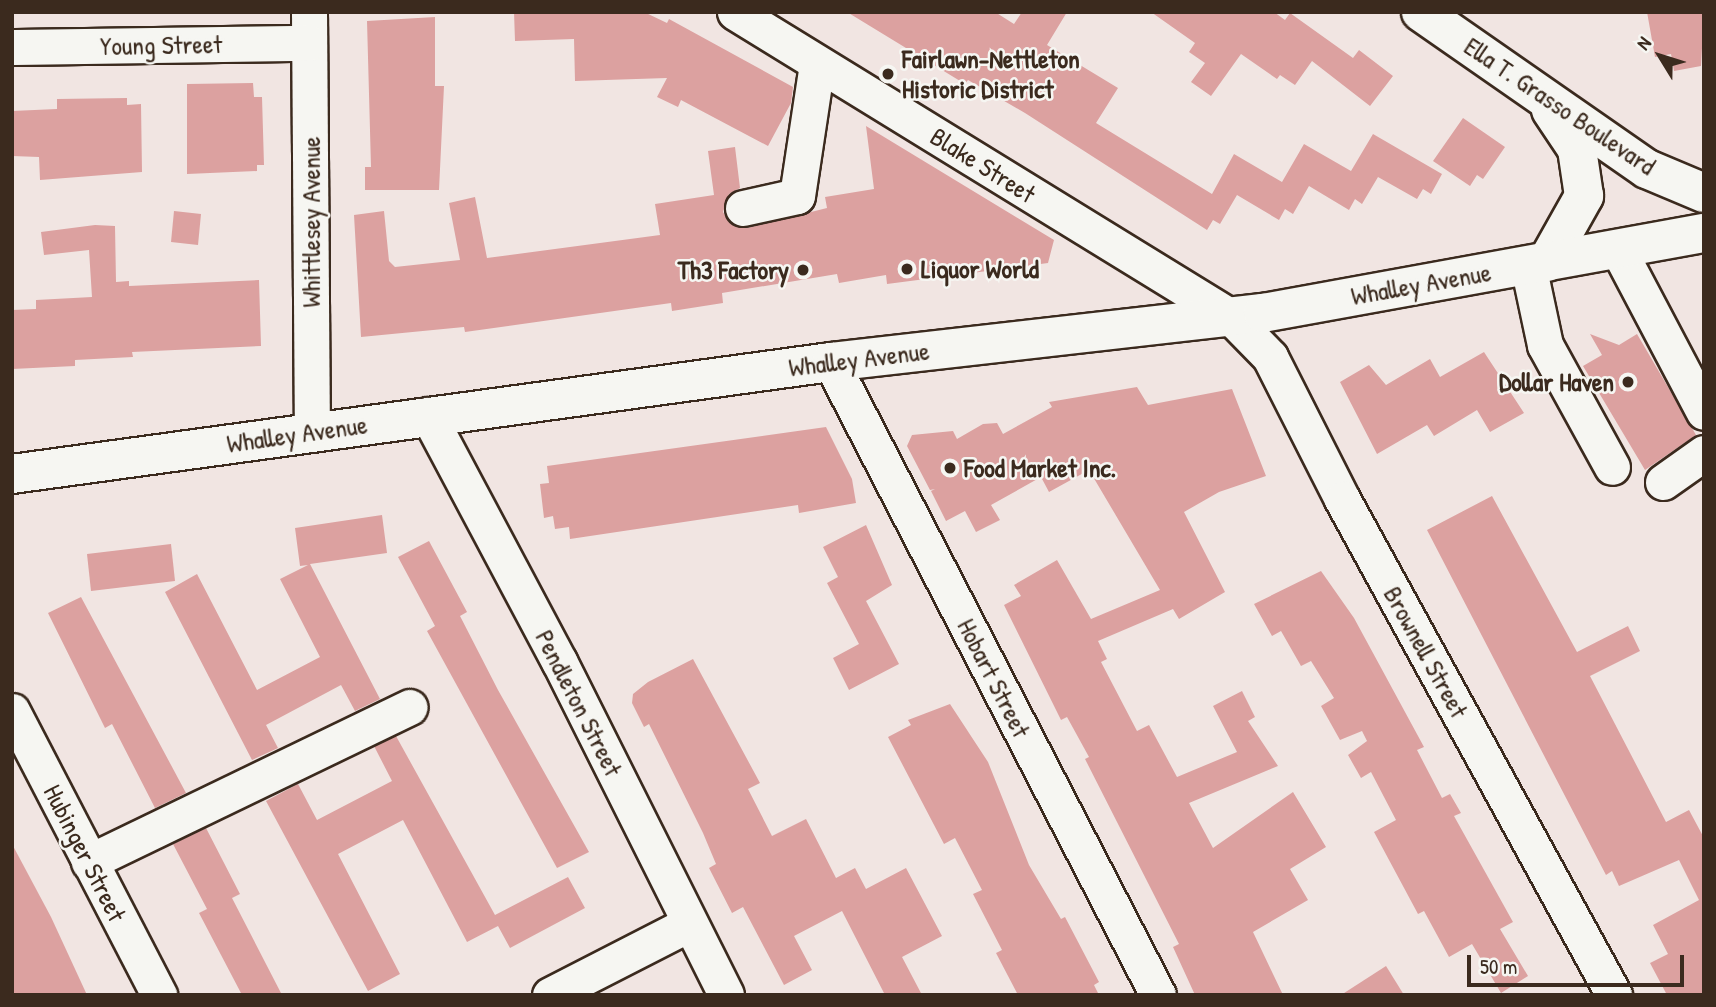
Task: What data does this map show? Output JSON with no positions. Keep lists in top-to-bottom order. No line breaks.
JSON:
{"streets":{"main road":["Ella T. Grasso Boulevard","Whalley Avenue"],"street":["Young Street","Blake Street","Whittlesey Avenue","Brownell Street","Hobart Street","Pendleton Street","Hubinger Street"]},"crossings":[["Young Street","Whittlesey Avenue"],["Blake Street","Whalley Avenue"],["Blake Street","Brownell Street"],["Whittlesey Avenue","Whalley Avenue"],["Whalley Avenue","Brownell Street"],["Whalley Avenue","Hobart Street"],["Whalley Avenue","Pendleton Street"]],"places":["Fairlawn-Nettleton Historic District","Liquor World","Th3 Factory","Dollar Haven","Food Market Inc."],"scale_bar":"50 m","north":"top left"}
